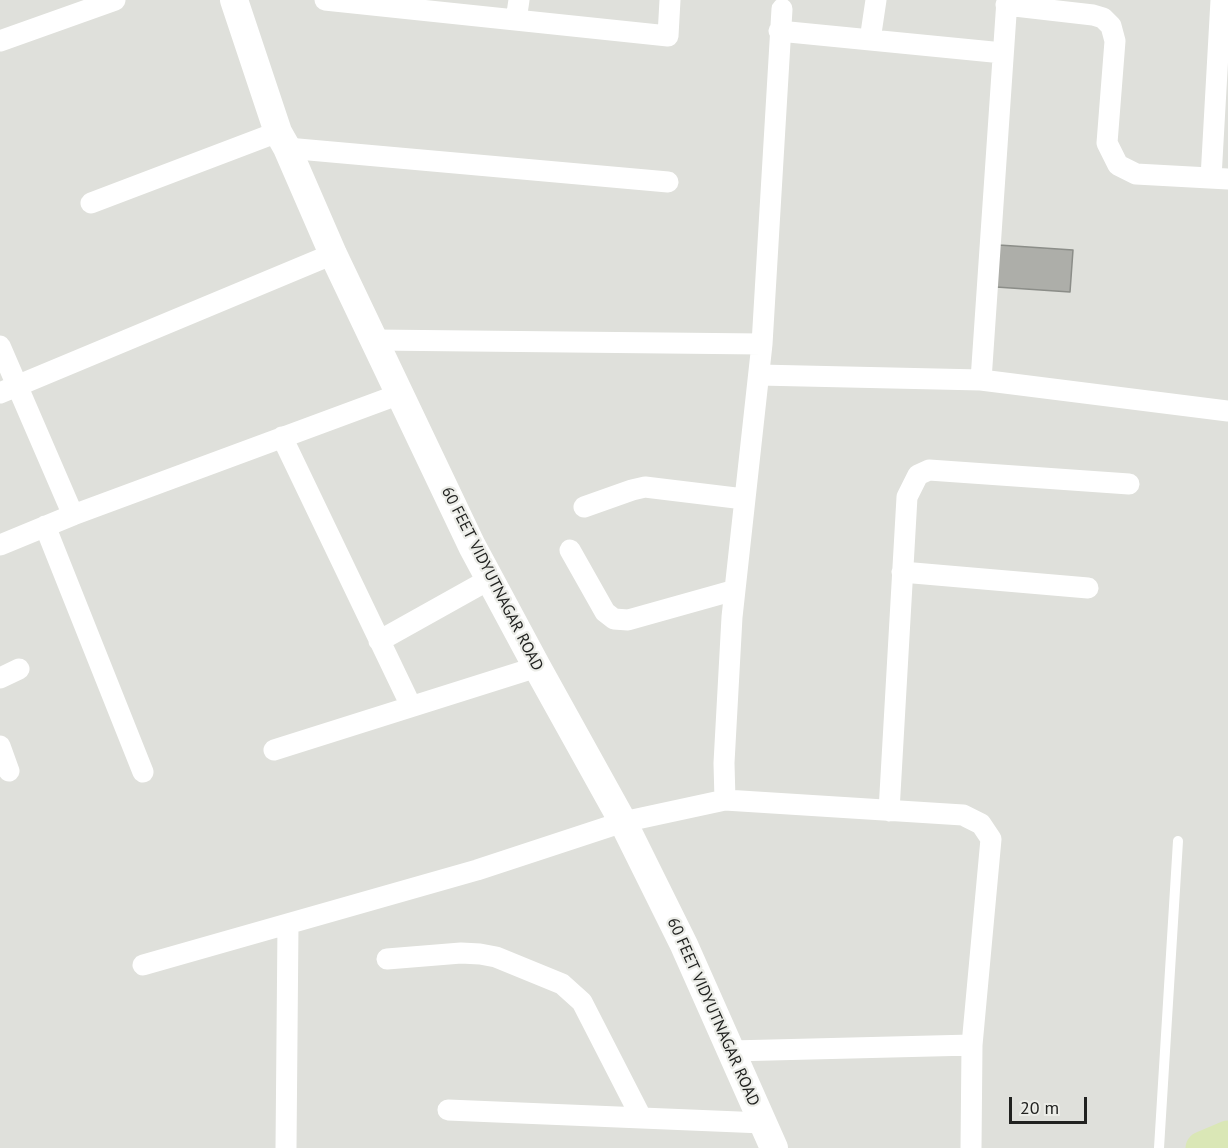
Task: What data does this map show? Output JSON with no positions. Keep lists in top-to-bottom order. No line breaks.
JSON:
{"streets":{"street":["60 FEET VIDYUTNAGAR ROAD"]},"scale_bar":"20 m"}
